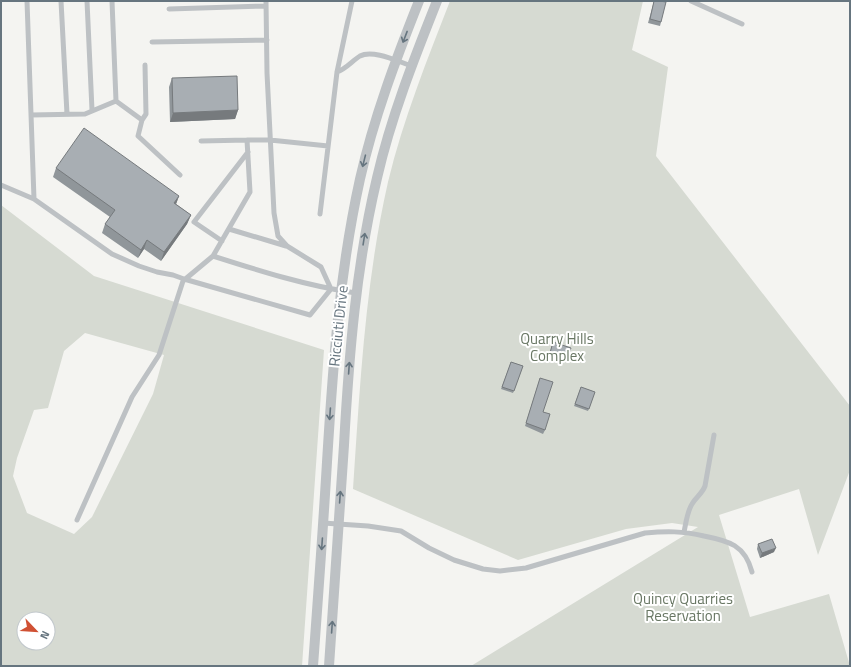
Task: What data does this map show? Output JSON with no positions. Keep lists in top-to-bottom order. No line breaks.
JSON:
{"streets":{"street":["Ricciuti Drive"]},"parks":["Quarry Hills Complex","Quincy Quarries Reservation"],"north":"bottom right"}
